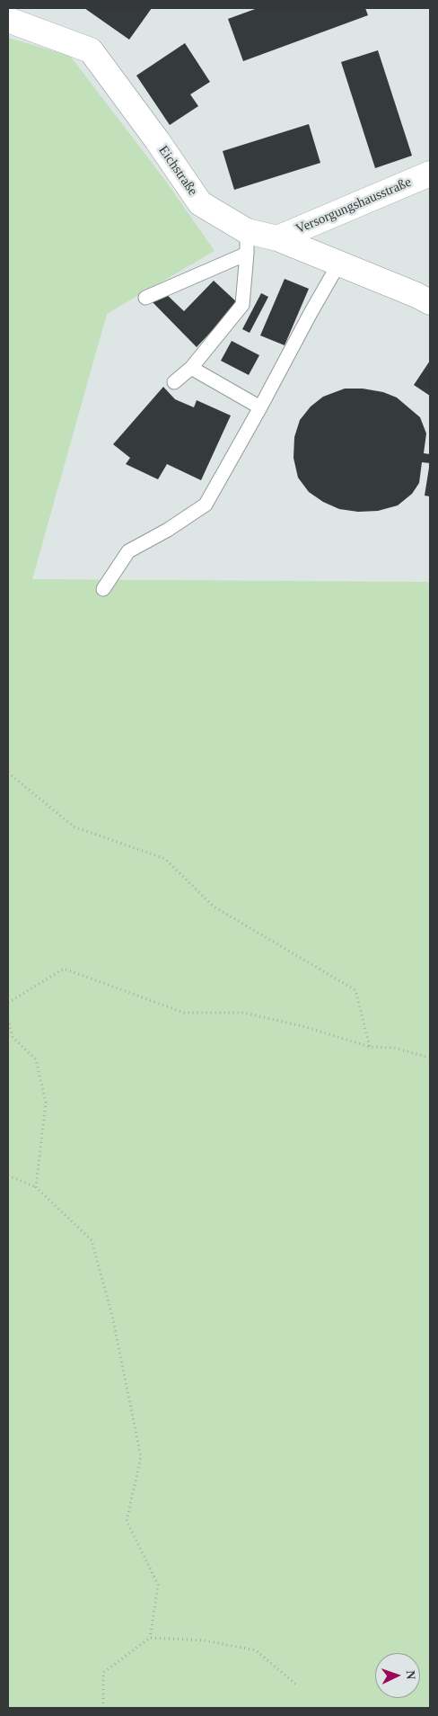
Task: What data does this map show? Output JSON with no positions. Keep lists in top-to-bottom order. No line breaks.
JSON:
{"streets":{"street":["Eichstraße","Versorgungshausstraße"]},"crossings":[["Eichstraße","Versorgungshausstraße"]],"north":"right"}
